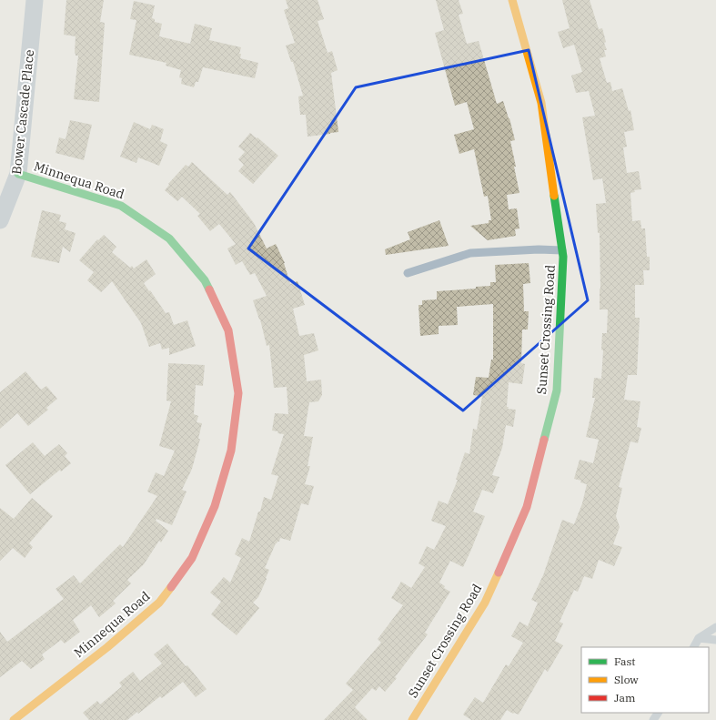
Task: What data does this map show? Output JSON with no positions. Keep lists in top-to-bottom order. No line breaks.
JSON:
{"streets":{"street":["Bower Cascade Place","Minnequa Road","Sunset Crossing Road"]},"crossings":[["Bower Cascade Place","Minnequa Road"]],"legend":["Fast","Slow","Jam"]}
